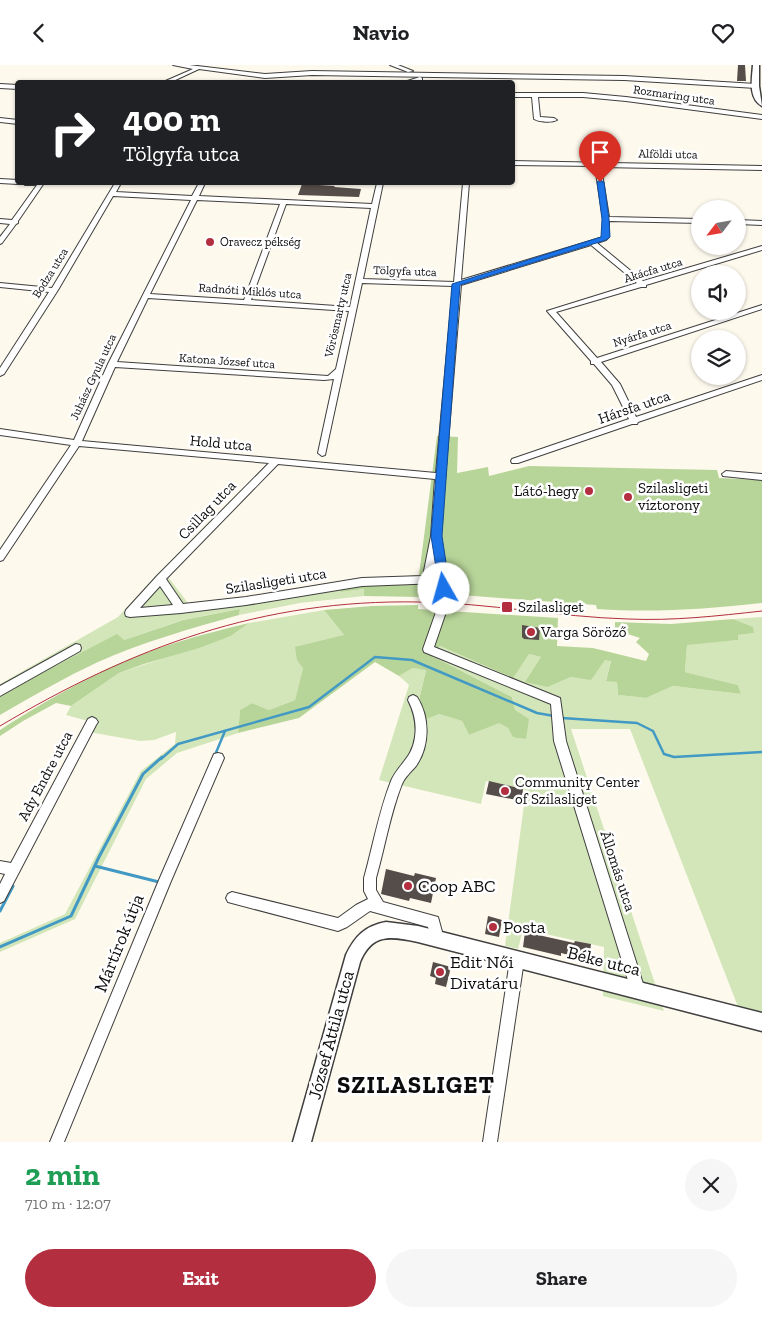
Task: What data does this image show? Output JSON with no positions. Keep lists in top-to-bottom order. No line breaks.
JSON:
{"streets":{"street":["Rozmaring utca","Alföldi utca","Akácfa utca","Tölgyfa utca","Bodza utca","Radnóti Miklós utca","Vörösmarty utca","Nyárfa utca","Katona József utca","Juhász Gyula utca","Hársfa utca","Hold utca","Csillag utca","Szilasligeti utca","Ady Endre utca","Állomás utca","Mártírok útja","Béke utca","József Attila utca"]},"crossings":[["Akácfa utca","Nyárfa utca"],["Tölgyfa utca","Vörösmarty utca"],["Tölgyfa utca","Szilasligeti utca"],["Radnóti Miklós utca","Vörösmarty utca"],["Radnóti Miklós utca","Juhász Gyula utca"],["Vörösmarty utca","Katona József utca"],["Katona József utca","Juhász Gyula utca"],["Juhász Gyula utca","Hold utca"],["Hold utca","Csillag utca"],["Hold utca","Szilasligeti utca"],["Csillag utca","Szilasligeti utca"],["Állomás utca","Béke utca"],["Béke utca","József Attila utca"]],"districts":["SZILASLIGET"],"places":{"other":["Oravecz pékség","Látó-hegy","Szilasligeti víztorony","Varga Söröző","Community Center of Szilasliget","Coop ABC","Posta","Edit Női Divatáru"],"transit":["Szilasliget"]},"north":"bottom left","page":{"header":"Navio","turn":["400 m","Tölgyfa utca"],"heading":["2 min","710 m · 12:07"],"buttons":["Exit","Share"]}}
